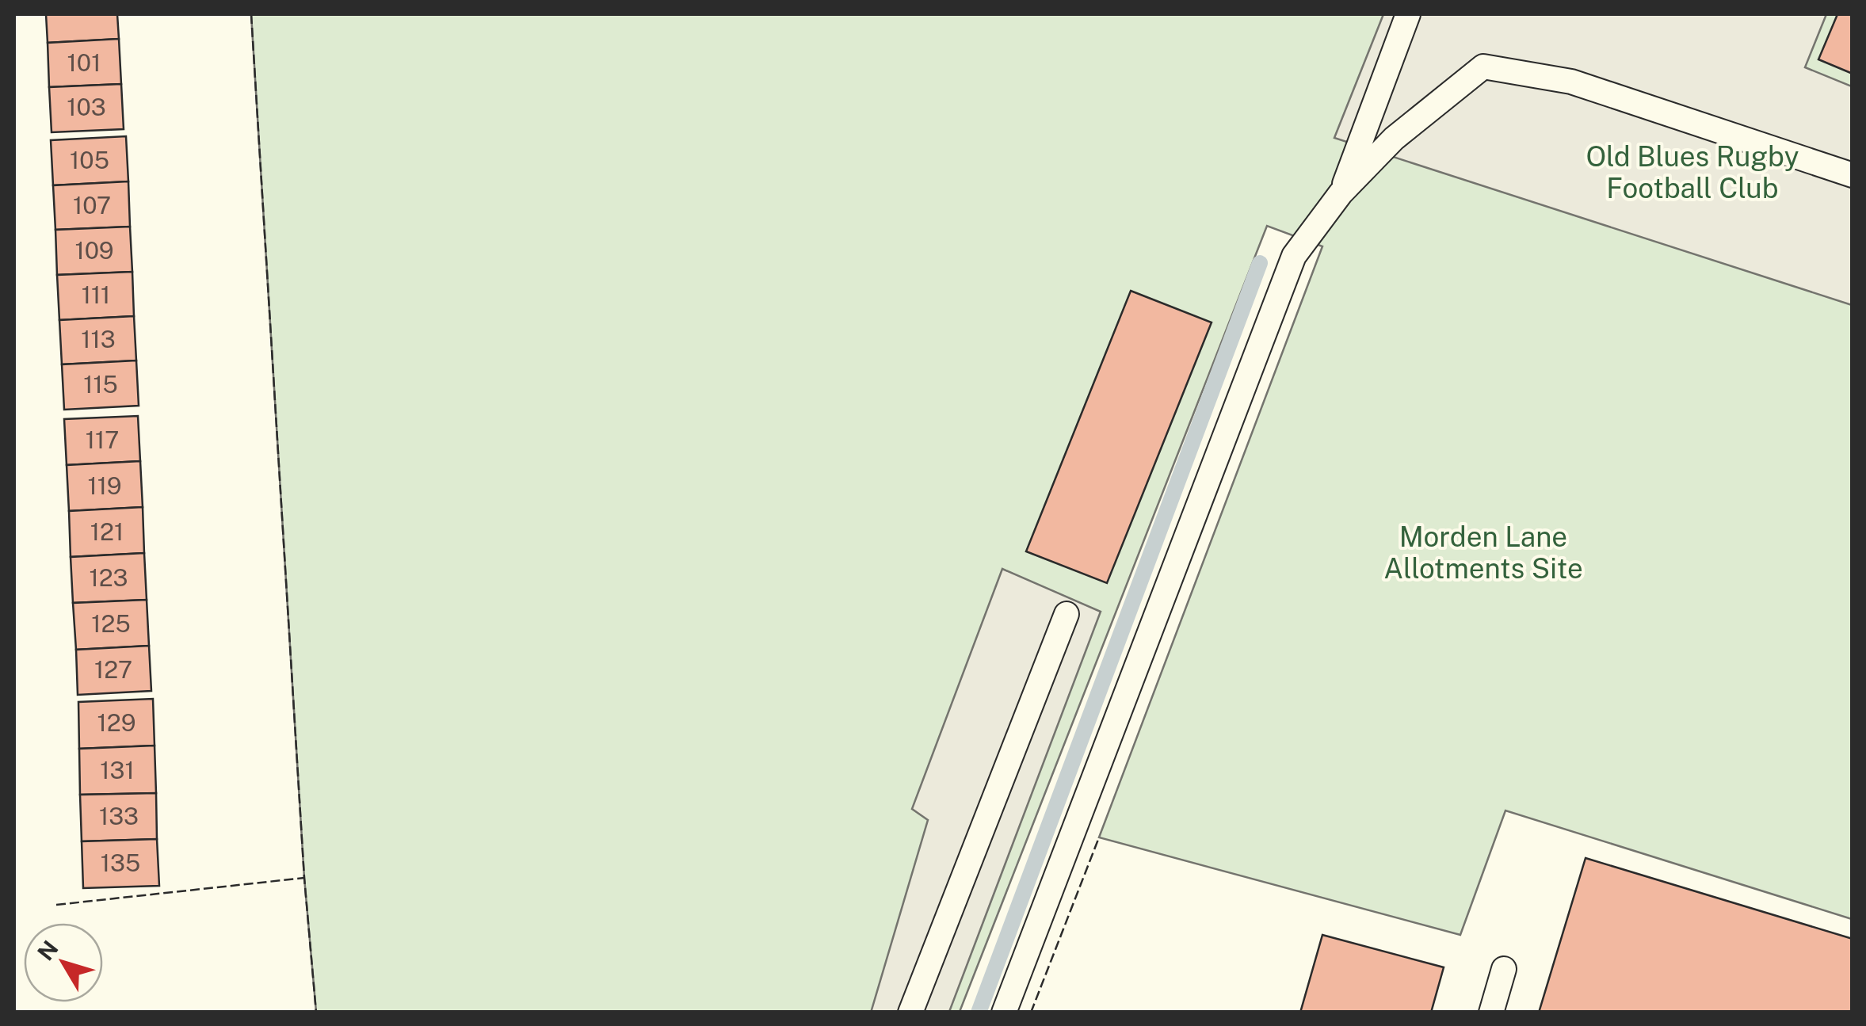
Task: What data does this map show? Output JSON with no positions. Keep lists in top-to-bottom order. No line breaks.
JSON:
{"parks":["Old Blues Rugby Football Club","Morden Lane Allotments Site"],"house_numbers":["101","103","105","107","109","111","113","115","117","119","121","123","125","127","129","131","133","135"],"north":"top left"}
